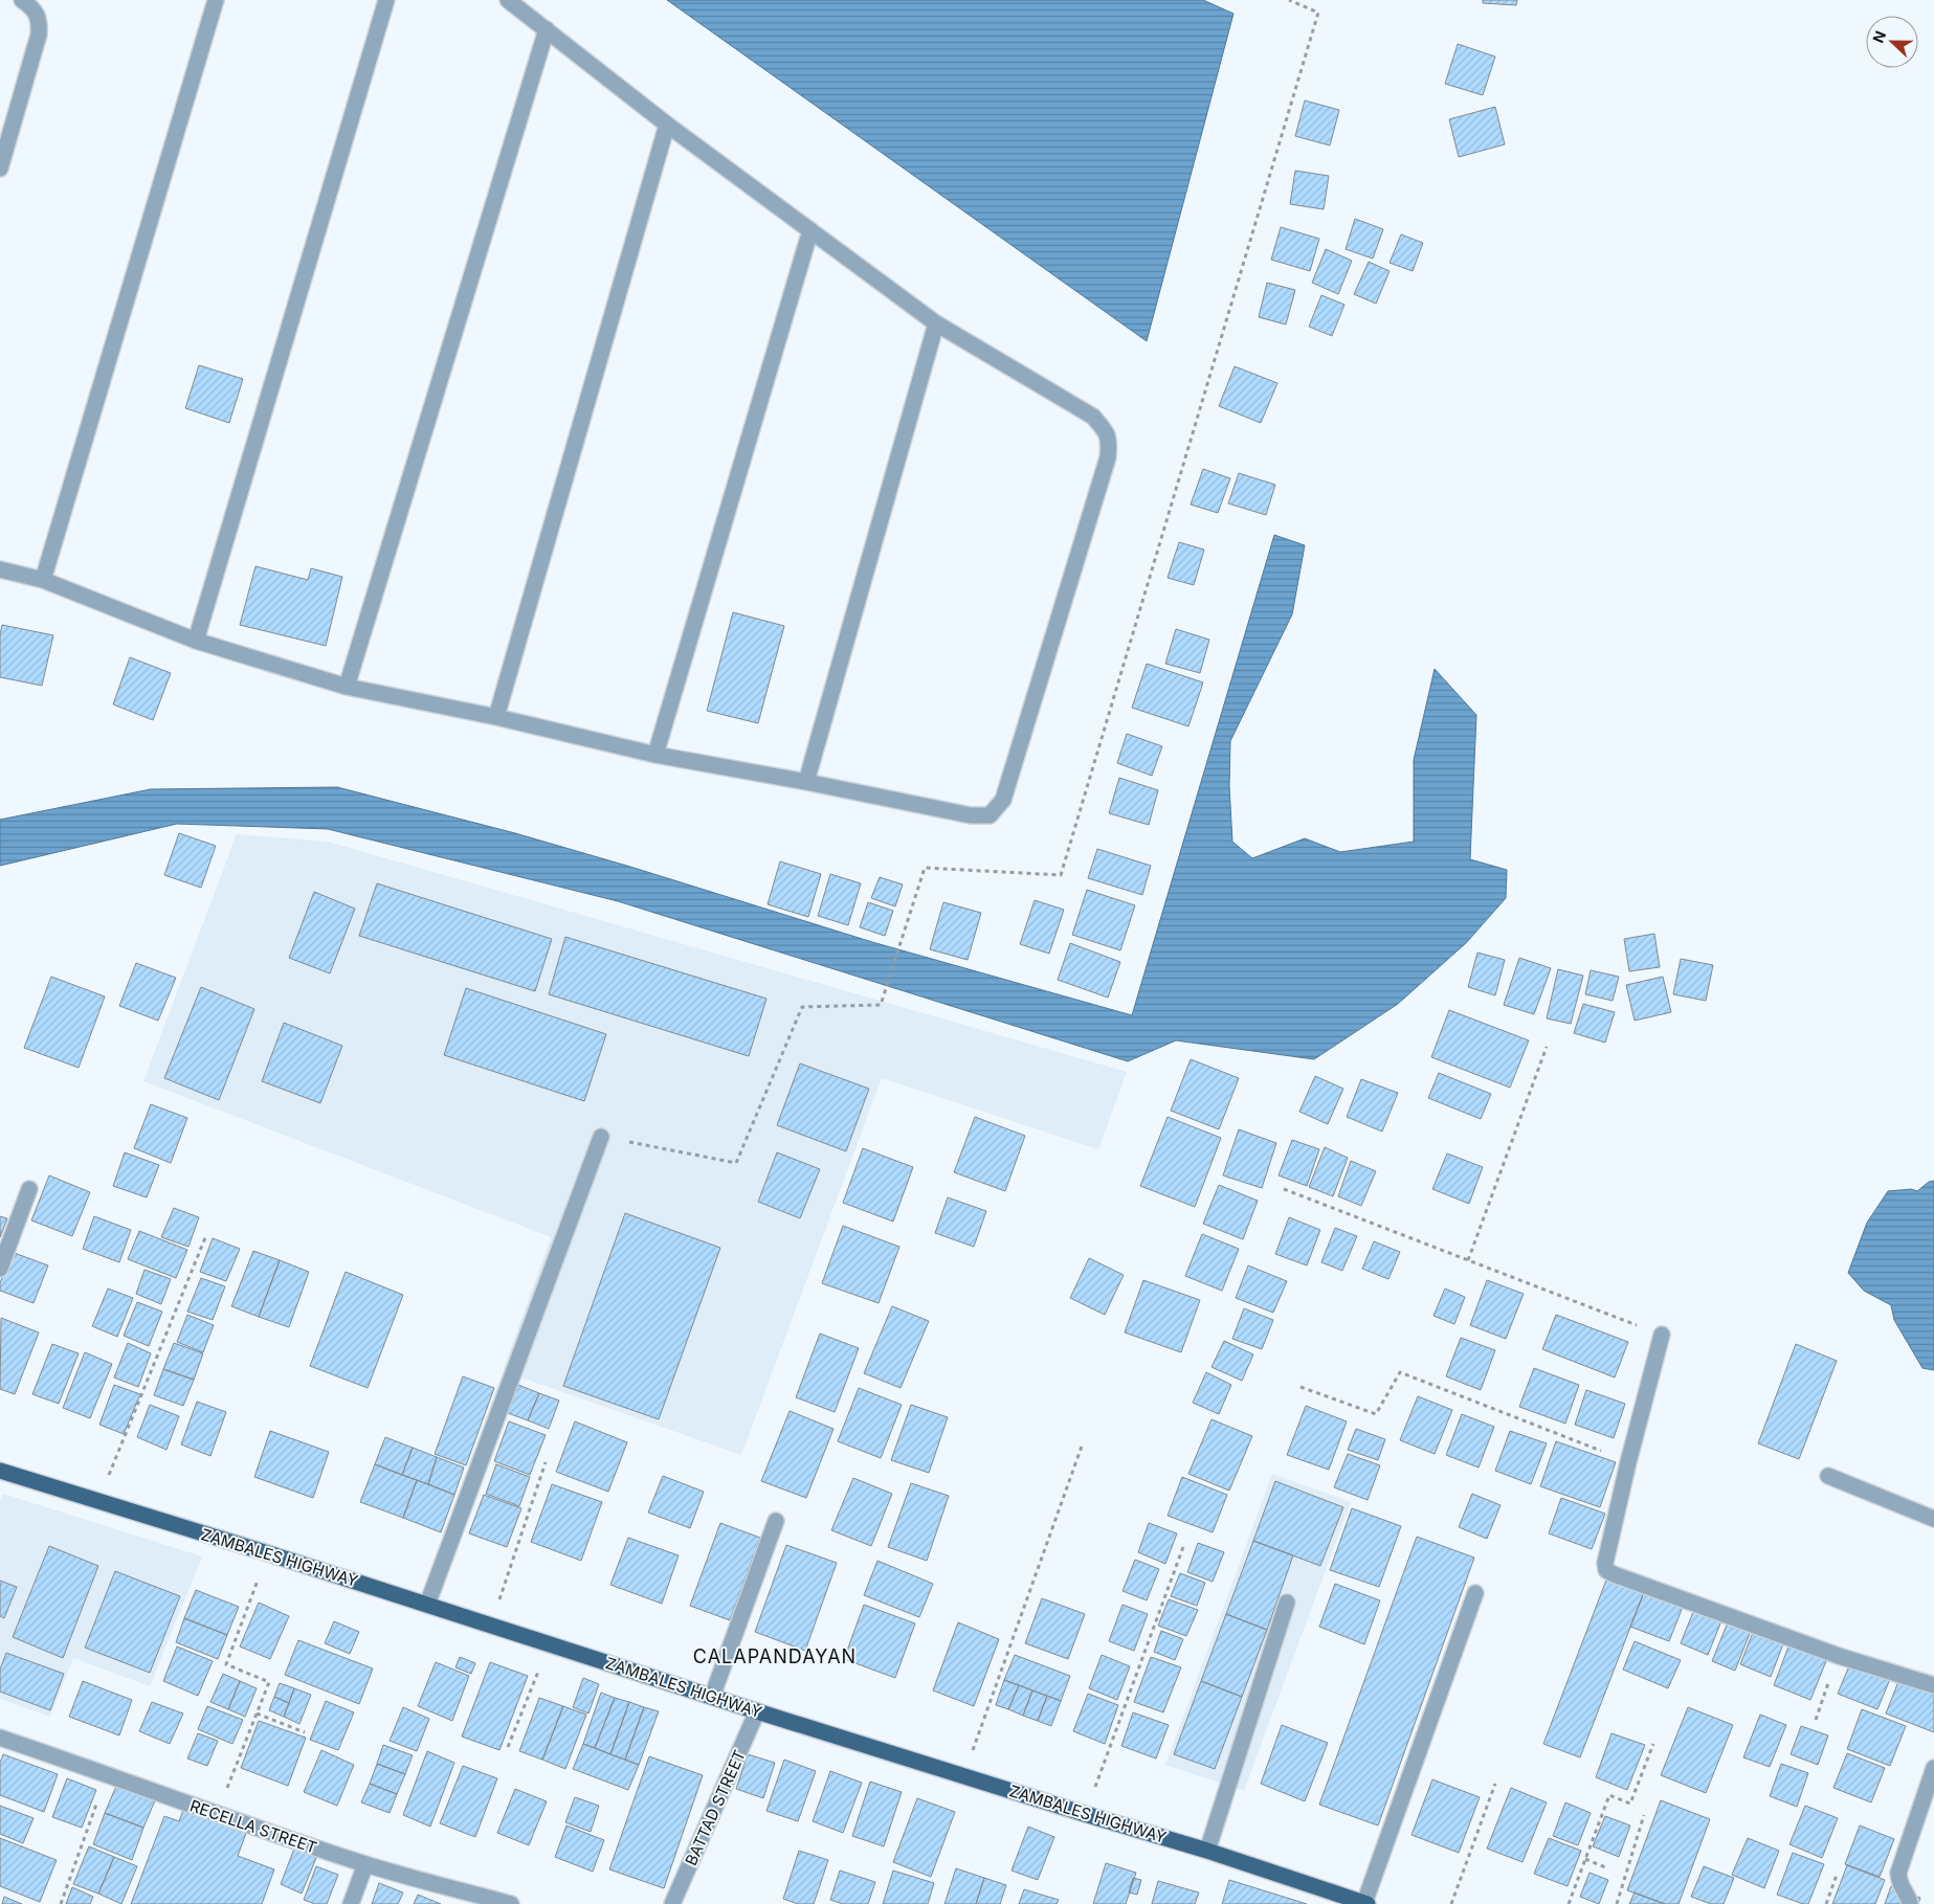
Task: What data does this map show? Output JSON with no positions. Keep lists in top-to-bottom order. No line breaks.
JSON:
{"streets":{"main road":["ZAMBALES HIGHWAY"],"street":["BATTAD STREET","RECELLA STREET"]},"crossings":[["ZAMBALES HIGHWAY","BATTAD STREET"]],"districts":["CALAPANDAYAN"],"north":"left"}
